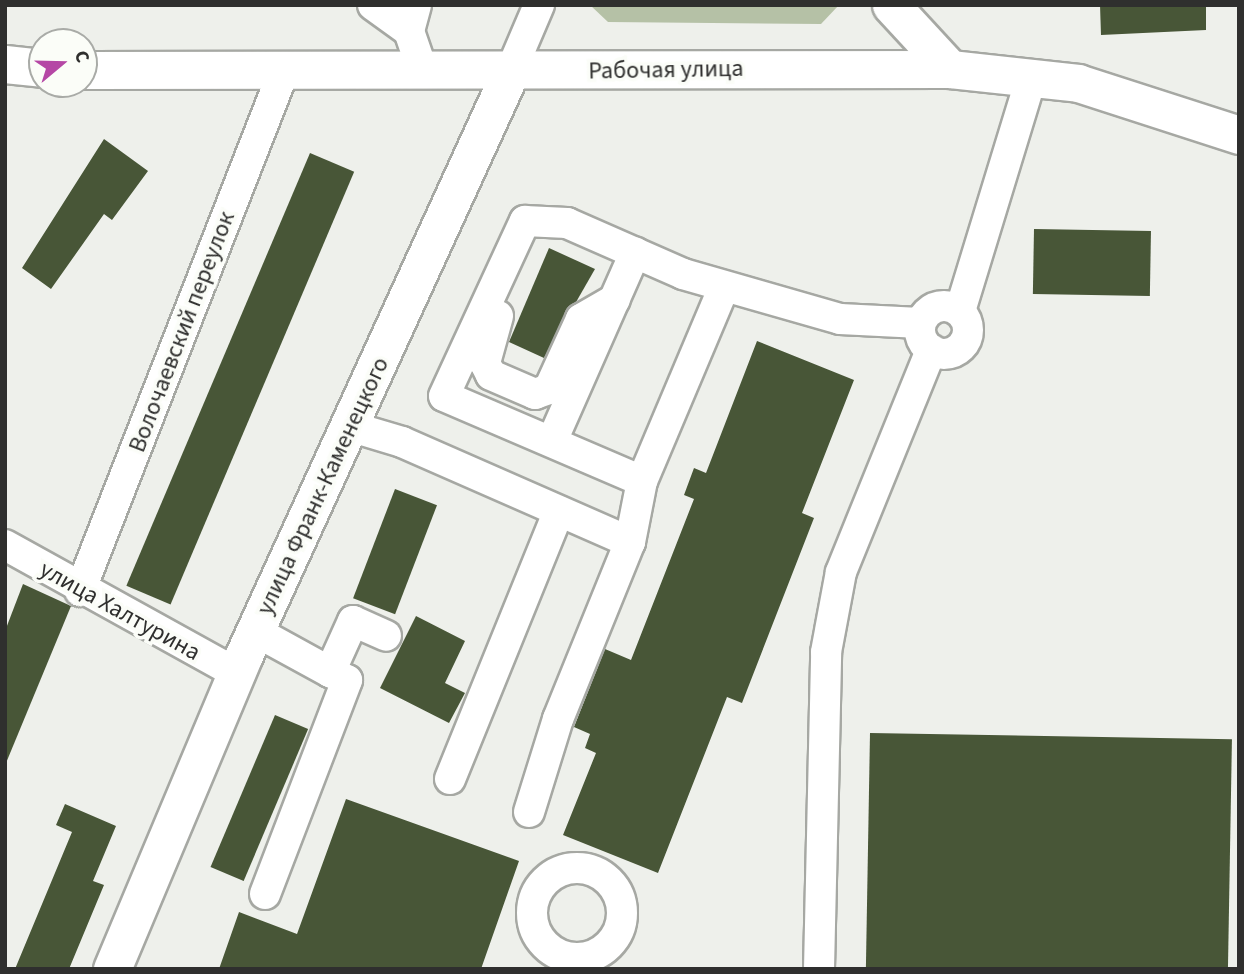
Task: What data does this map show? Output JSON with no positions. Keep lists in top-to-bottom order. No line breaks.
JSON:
{"streets":{"main road":["Рабочая улица","улица Франк-Каменецкого"],"street":["Волочаевский переулок","улица Халтурина"]},"crossings":[["Рабочая улица","Волочаевский переулок"],["Рабочая улица","улица Франк-Каменецкого"],["Волочаевский переулок","улица Халтурина"],["улица Франк-Каменецкого","улица Халтурина"]],"north":"right"}
